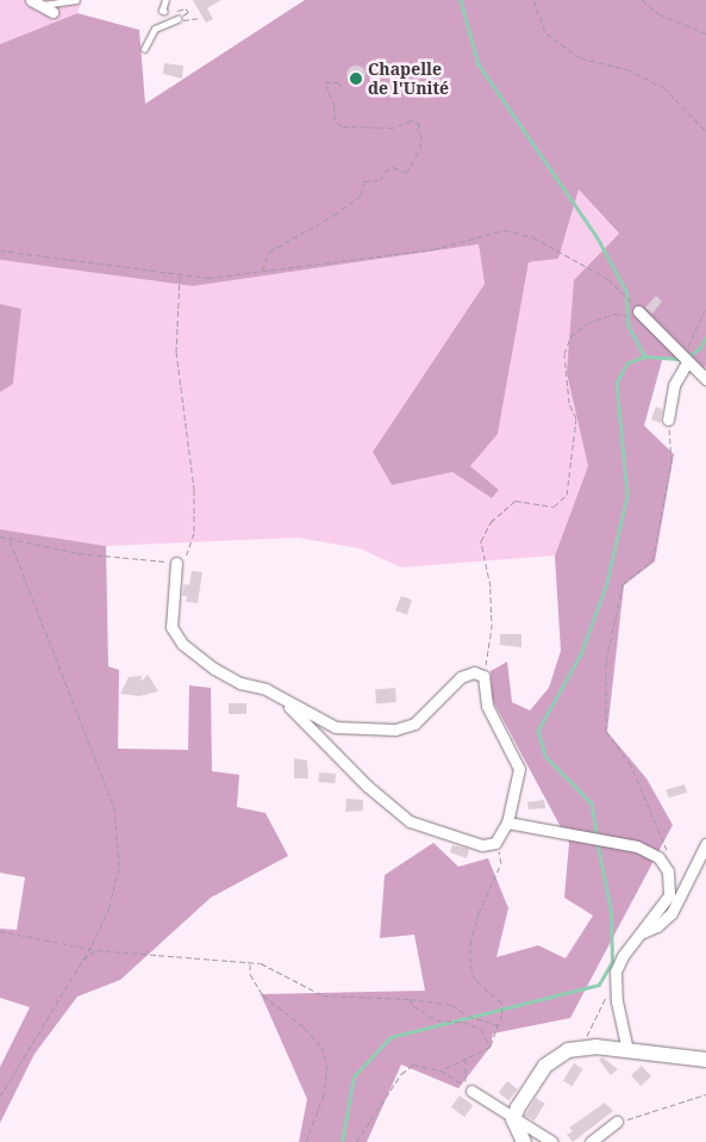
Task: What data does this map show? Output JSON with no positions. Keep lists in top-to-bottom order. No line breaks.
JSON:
{"places":["Chapelle de l'Unité"]}
